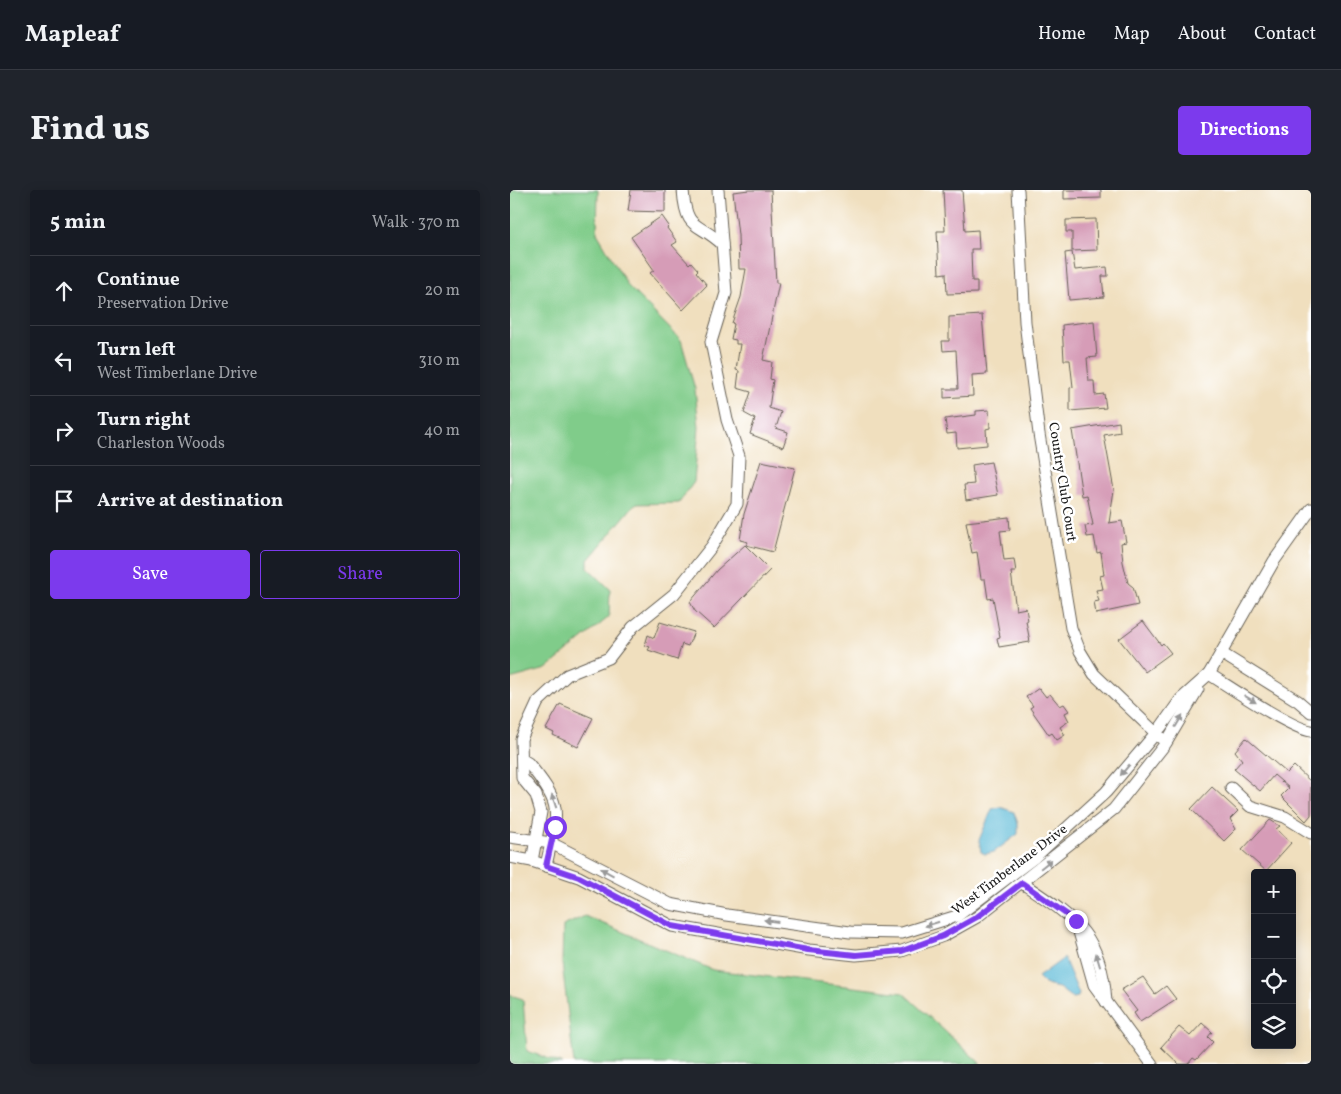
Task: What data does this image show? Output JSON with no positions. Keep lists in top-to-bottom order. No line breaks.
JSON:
{"streets":{"street":["Country Club Court","West Timberlane Drive"]},"crossings":[["Country Club Court","West Timberlane Drive"]],"page":{"header":"Mapleaf","nav":["Home","Map","About","Contact"],"title":"Find us","buttons":["Directions",["Save","Share"]],"heading":["5 min","Walk · 370 m"],"list":[["Continue","Preservation Drive","20 m"],["Turn left","West Timberlane Drive","310 m"],["Turn right","Charleston Woods","40 m"],"Arrive at destination"],"map_buttons":["+","−"]}}
